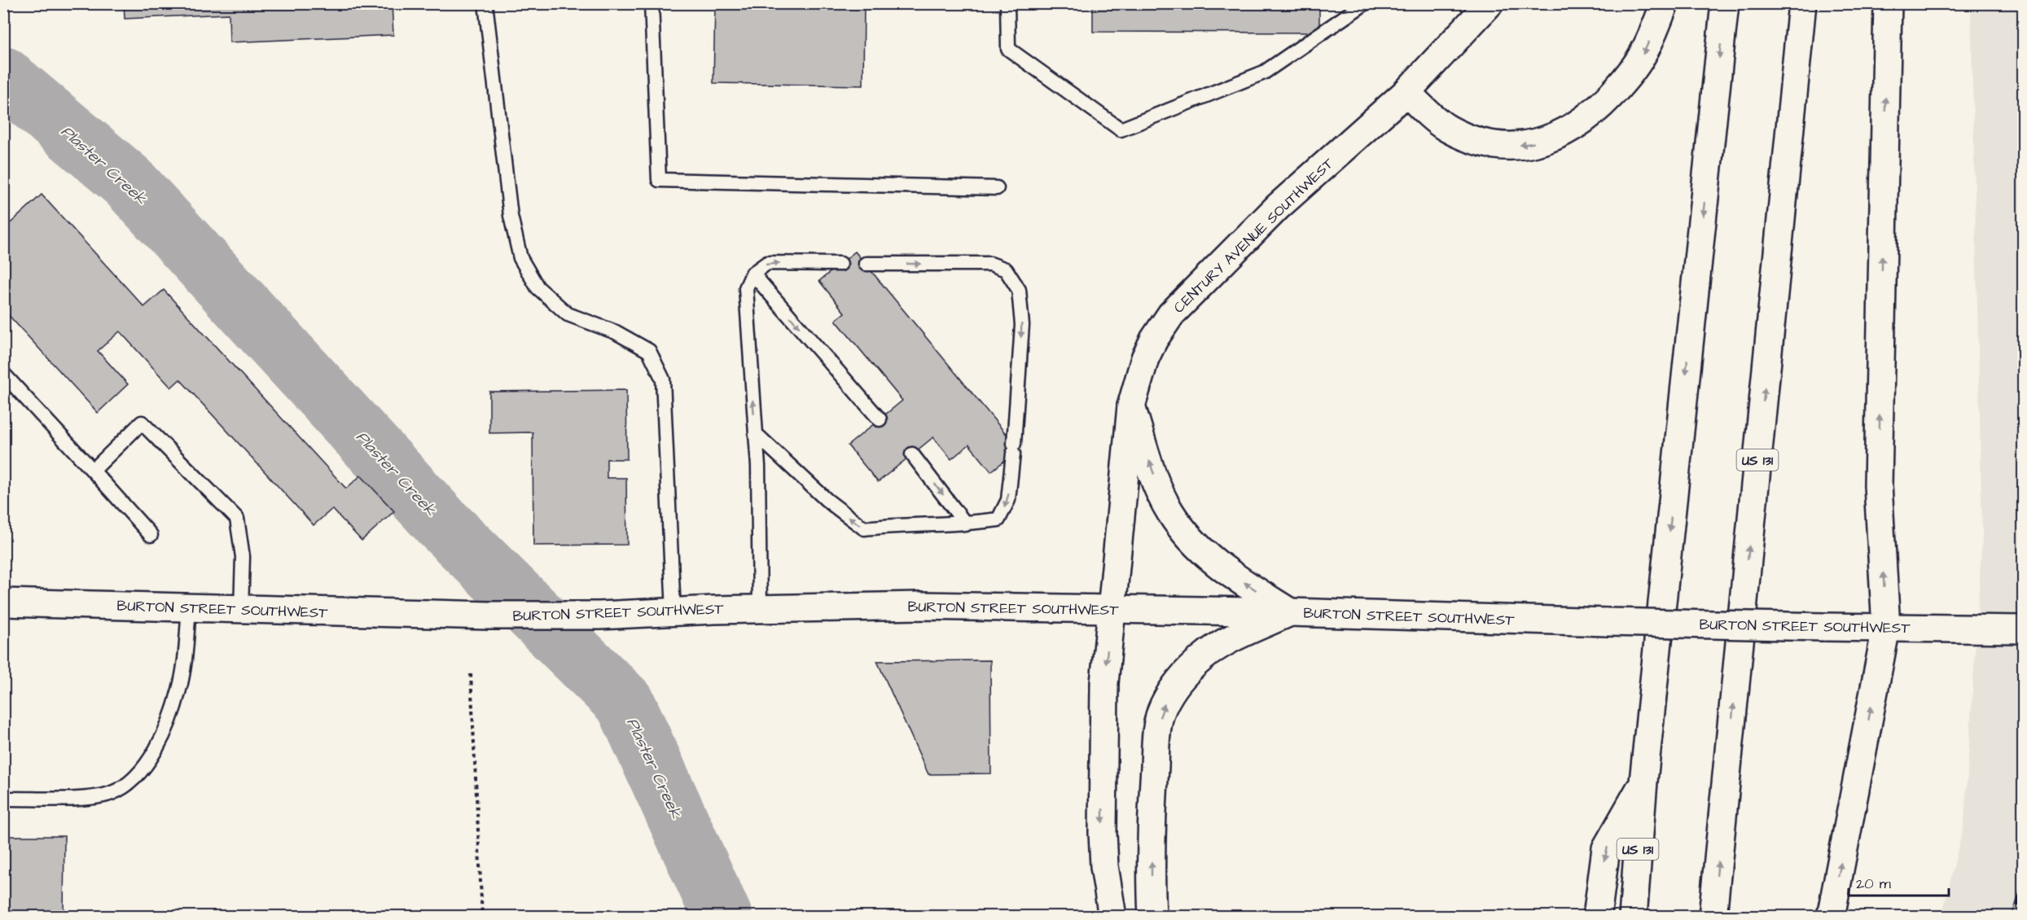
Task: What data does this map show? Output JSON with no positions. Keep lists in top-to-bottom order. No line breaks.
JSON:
{"streets":{"main road":["CENTURY AVENUE SOUTHWEST","US 131","BURTON STREET SOUTHWEST"]},"crossings":[["CENTURY AVENUE SOUTHWEST","BURTON STREET SOUTHWEST"]],"water":["Plaster Creek"],"scale_bar":"20 m"}
